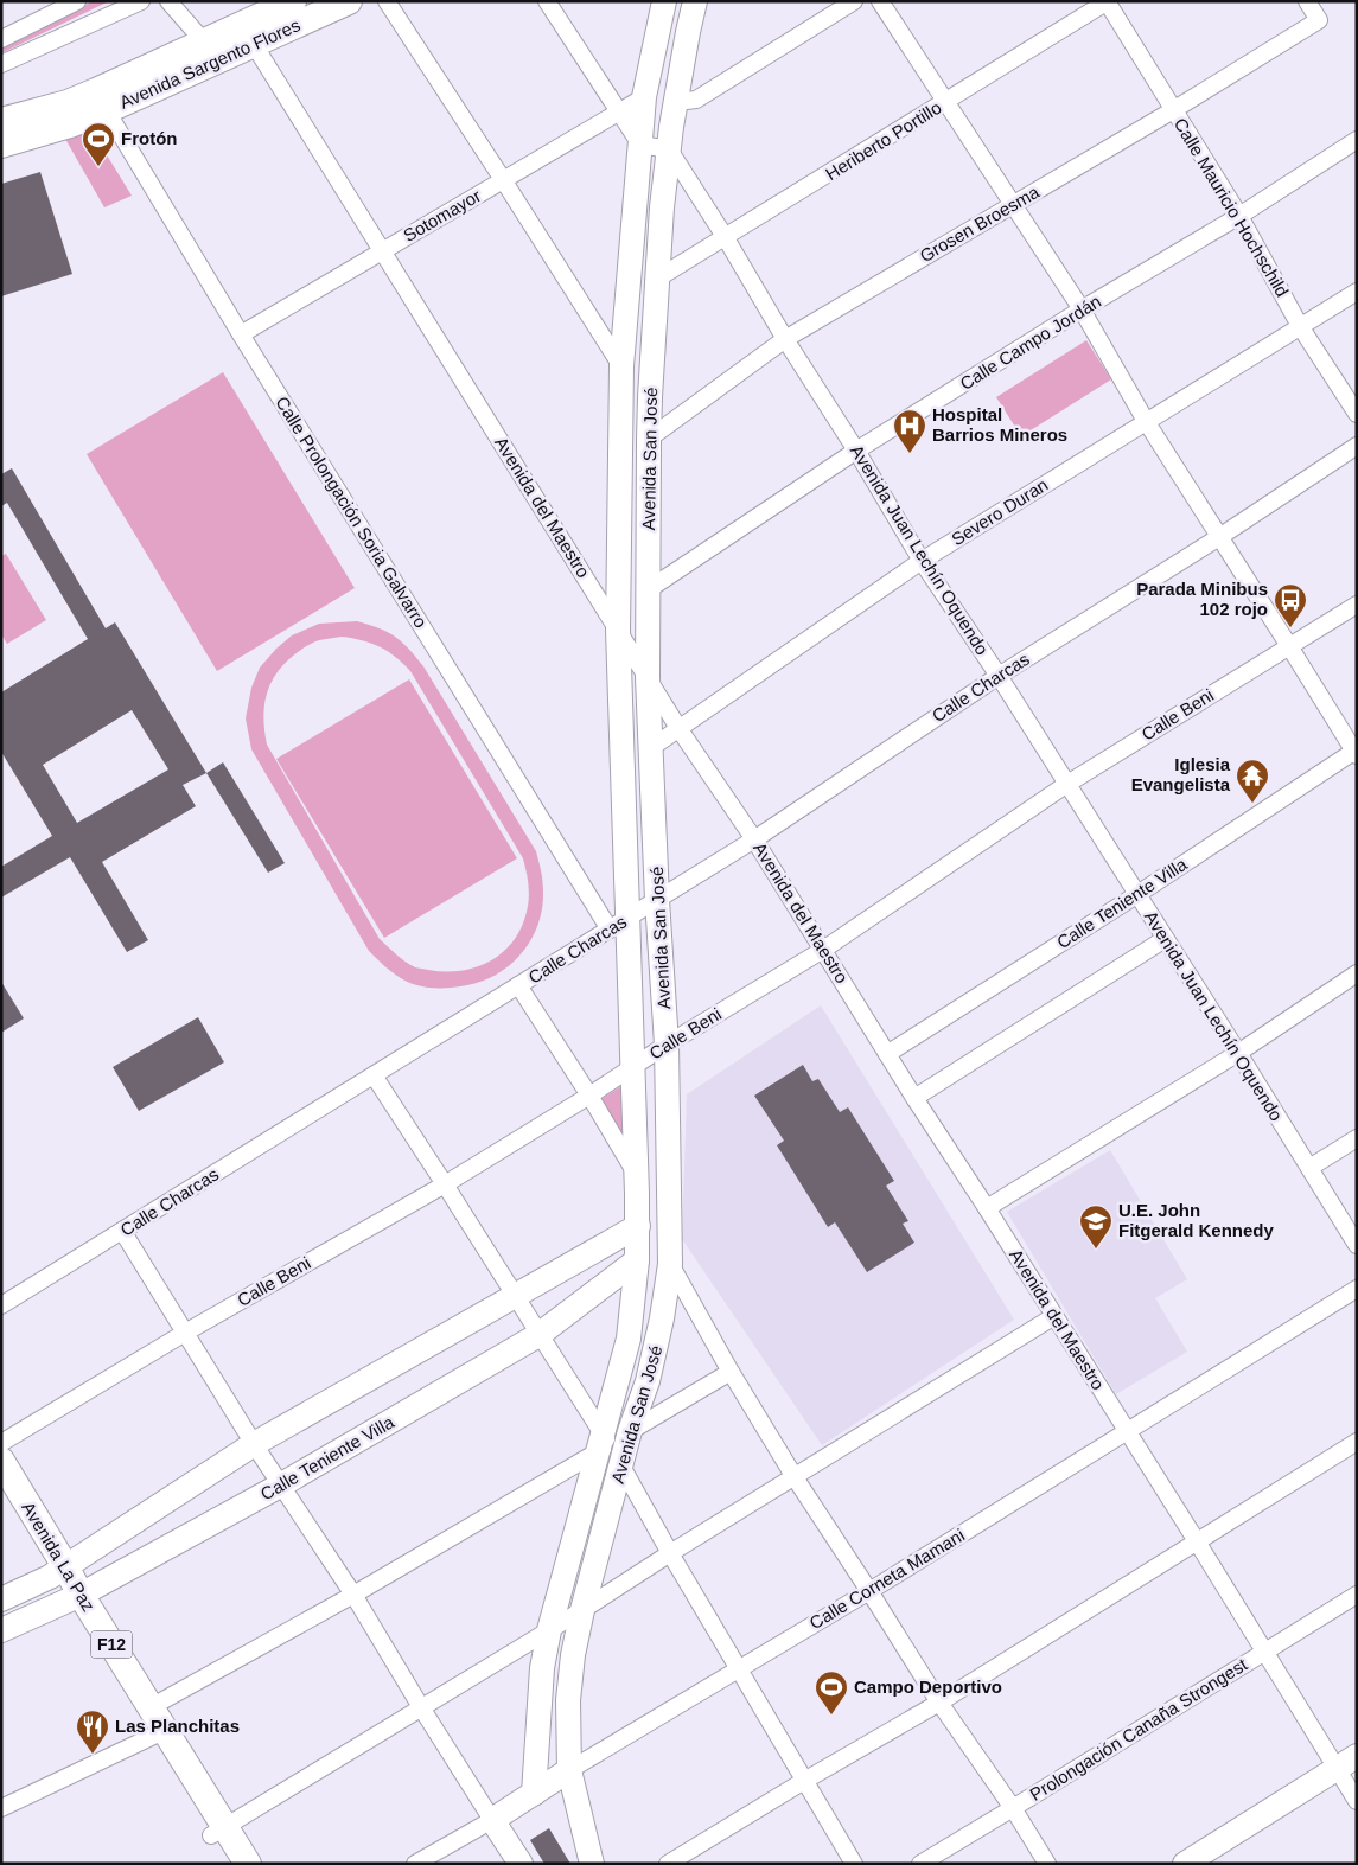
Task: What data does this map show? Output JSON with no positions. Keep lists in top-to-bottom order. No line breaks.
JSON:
{"streets":{"main road":["Avenida Sargento Flores","Avenida La Paz","F12"],"street":["Heriberto Portillo","Calle Mauricio Hochschild","Sotomayor","Grosen Broesma","Calle Campo Jordán","Avenida San José","Avenida del Maestro","Calle Prolongación Soria Galvarro","Severo Duran","Avenida Juan Lechín Oquendo","Calle Charcas","Calle Beni","Calle Teniente Villa","Calle Corneta Mamani","Prolongación Canaña Strongest"]},"crossings":[["Avenida Sargento Flores","Avenida del Maestro"],["Avenida Sargento Flores","Calle Prolongación Soria Galvarro"],["Heriberto Portillo","Calle Mauricio Hochschild"],["Heriberto Portillo","Avenida San José"],["Heriberto Portillo","Avenida Juan Lechín Oquendo"],["Calle Mauricio Hochschild","Grosen Broesma"],["Calle Mauricio Hochschild","Calle Campo Jordán"],["Calle Mauricio Hochschild","Severo Duran"],["Sotomayor","Avenida San José"],["Sotomayor","Avenida del Maestro"],["Sotomayor","Calle Prolongación Soria Galvarro"],["Grosen Broesma","Avenida San José"],["Grosen Broesma","Avenida Juan Lechín Oquendo"],["Calle Campo Jordán","Avenida San José"],["Calle Campo Jordán","Avenida Juan Lechín Oquendo"],["Avenida San José","Avenida del Maestro"],["Avenida San José","Calle Prolongación Soria Galvarro"],["Avenida San José","Severo Duran"],["Avenida San José","Avenida Juan Lechín Oquendo"],["Avenida San José","Calle Charcas"],["Avenida San José","Calle Beni"],["Avenida San José","Calle Teniente Villa"],["Avenida San José","Calle Corneta Mamani"],["Avenida del Maestro","Severo Duran"],["Avenida del Maestro","Calle Charcas"],["Avenida del Maestro","Calle Beni"],["Avenida del Maestro","Calle Teniente Villa"],["Avenida del Maestro","Calle Corneta Mamani"],["Avenida del Maestro","Prolongación Canaña Strongest"],["Calle Prolongación Soria Galvarro","Calle Charcas"],["Severo Duran","Avenida Juan Lechín Oquendo"],["Avenida Juan Lechín Oquendo","Calle Charcas"],["Avenida Juan Lechín Oquendo","Calle Beni"],["Avenida Juan Lechín Oquendo","Calle Teniente Villa"],["Calle Teniente Villa","Avenida La Paz"]],"places":{"sports":["Frotón","Campo Deportivo"],"hospital":["Hospital Barrios Mineros"],"bus stop":["Parada Minibus 102 rojo"],"temple":["Iglesia Evangelista"],"school or university":["U.E. John Fitgerald Kennedy"],"restaurant":["Las Planchitas"]}}
